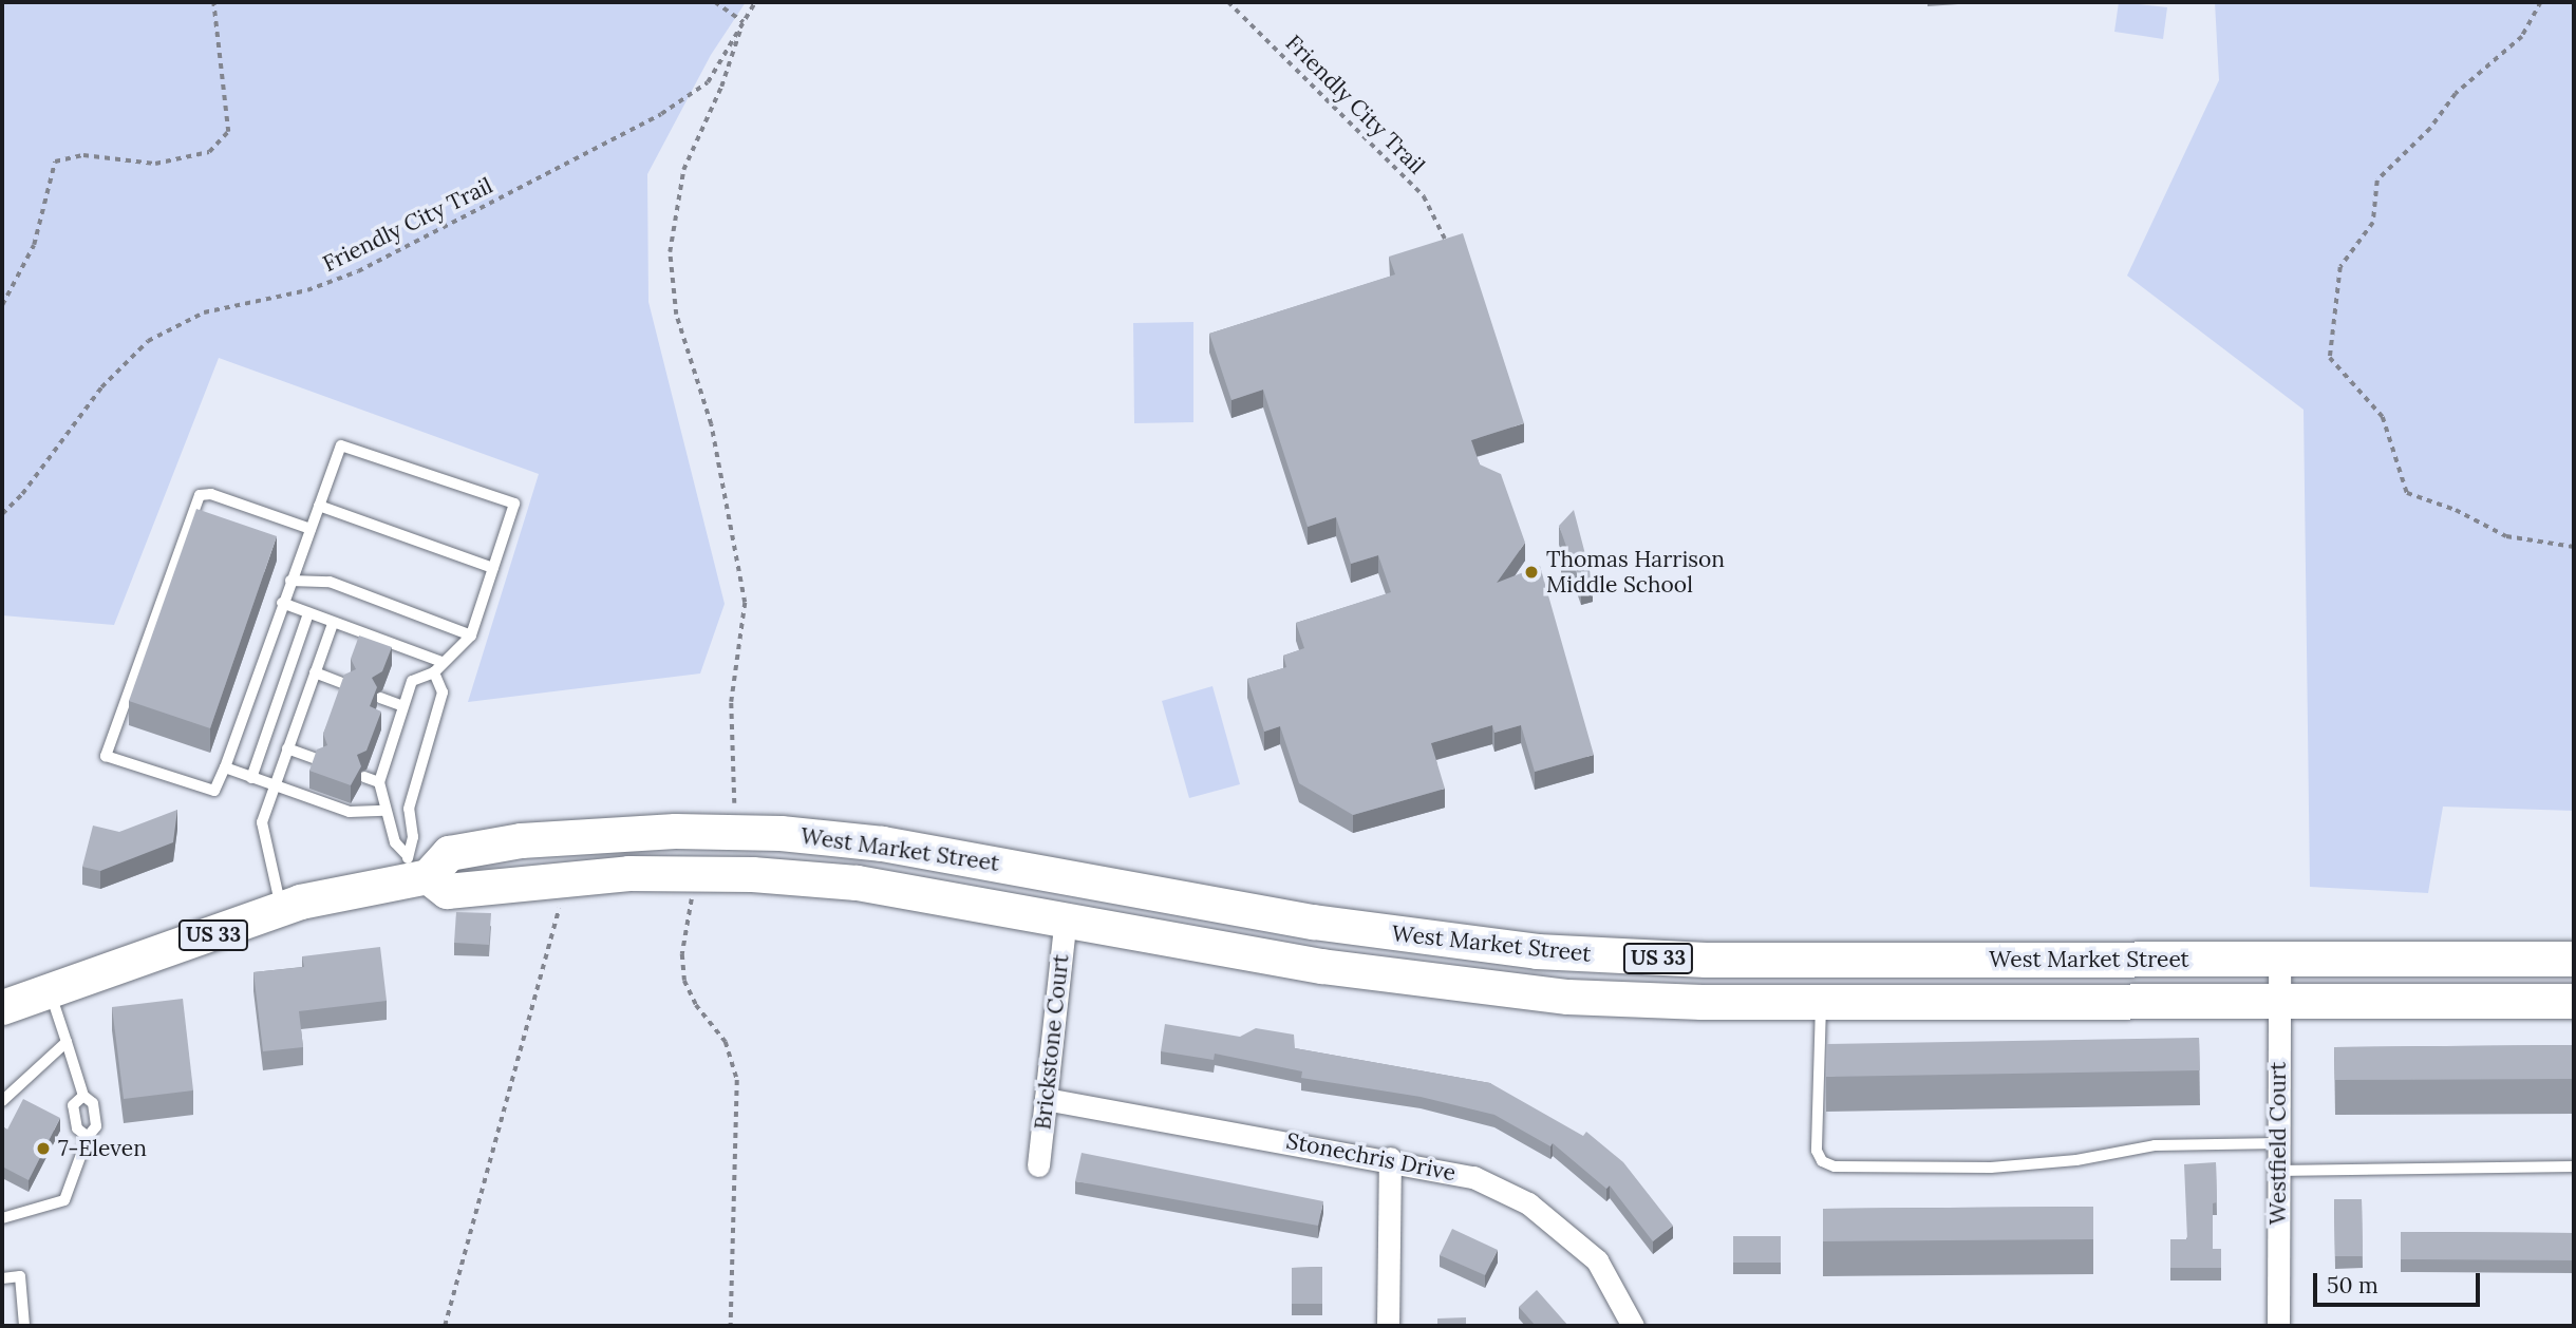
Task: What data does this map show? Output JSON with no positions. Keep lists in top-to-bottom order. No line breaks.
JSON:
{"streets":{"main road":["West Market Street","US 33"],"street":["Brickstone Court","Westfield Court","Stonechris Drive"],"path":["Friendly City Trail"]},"crossings":[["West Market Street","Brickstone Court"],["West Market Street","Westfield Court"],["Brickstone Court","Stonechris Drive"]],"places":["Thomas Harrison Middle School","7-Eleven"],"scale_bar":"50 m"}
